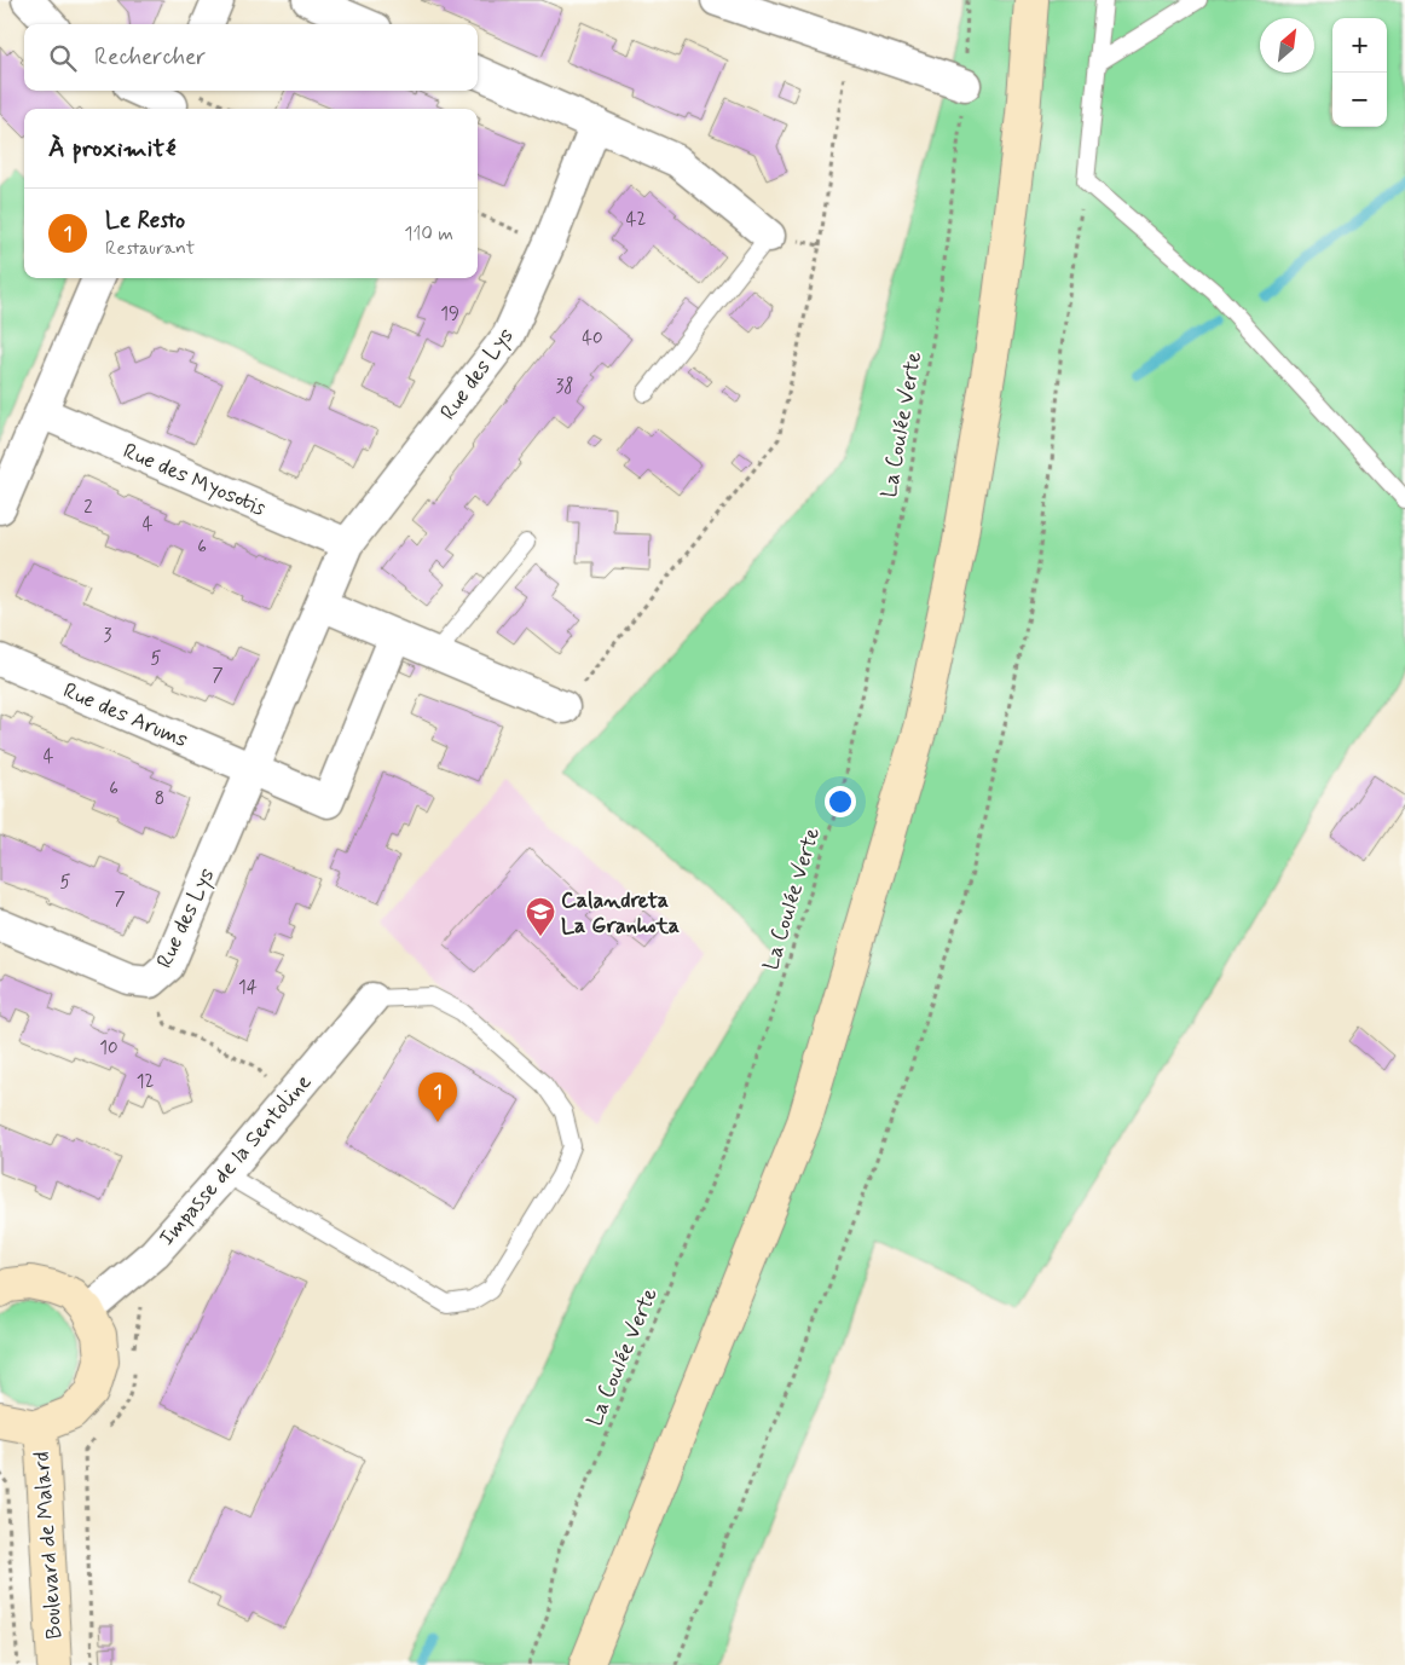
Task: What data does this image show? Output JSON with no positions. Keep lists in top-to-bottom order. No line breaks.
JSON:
{"streets":{"main road":["Boulevard de Malard"],"street":["Rue des Lys","Rue des Myosotis","Rue des Arums","Impasse de la Sentoline"],"path":["La Coulée Verte"]},"crossings":[["Rue des Lys","Rue des Myosotis"],["Rue des Lys","Rue des Arums"]],"places":{"school or university":["Calandreta La Granhota"]},"house_numbers":["42","19","40","38","2","4","6","3","5","7","4","6","8","5","7","14","10","12"],"north":"top right","page":{"map_buttons":["+","−"],"search":"Rechercher","heading":"À proximité","list":[{"mark":"1","name":"Le Resto","note":"Restaurant","value":"110 m"}],"pins":"1"}}
